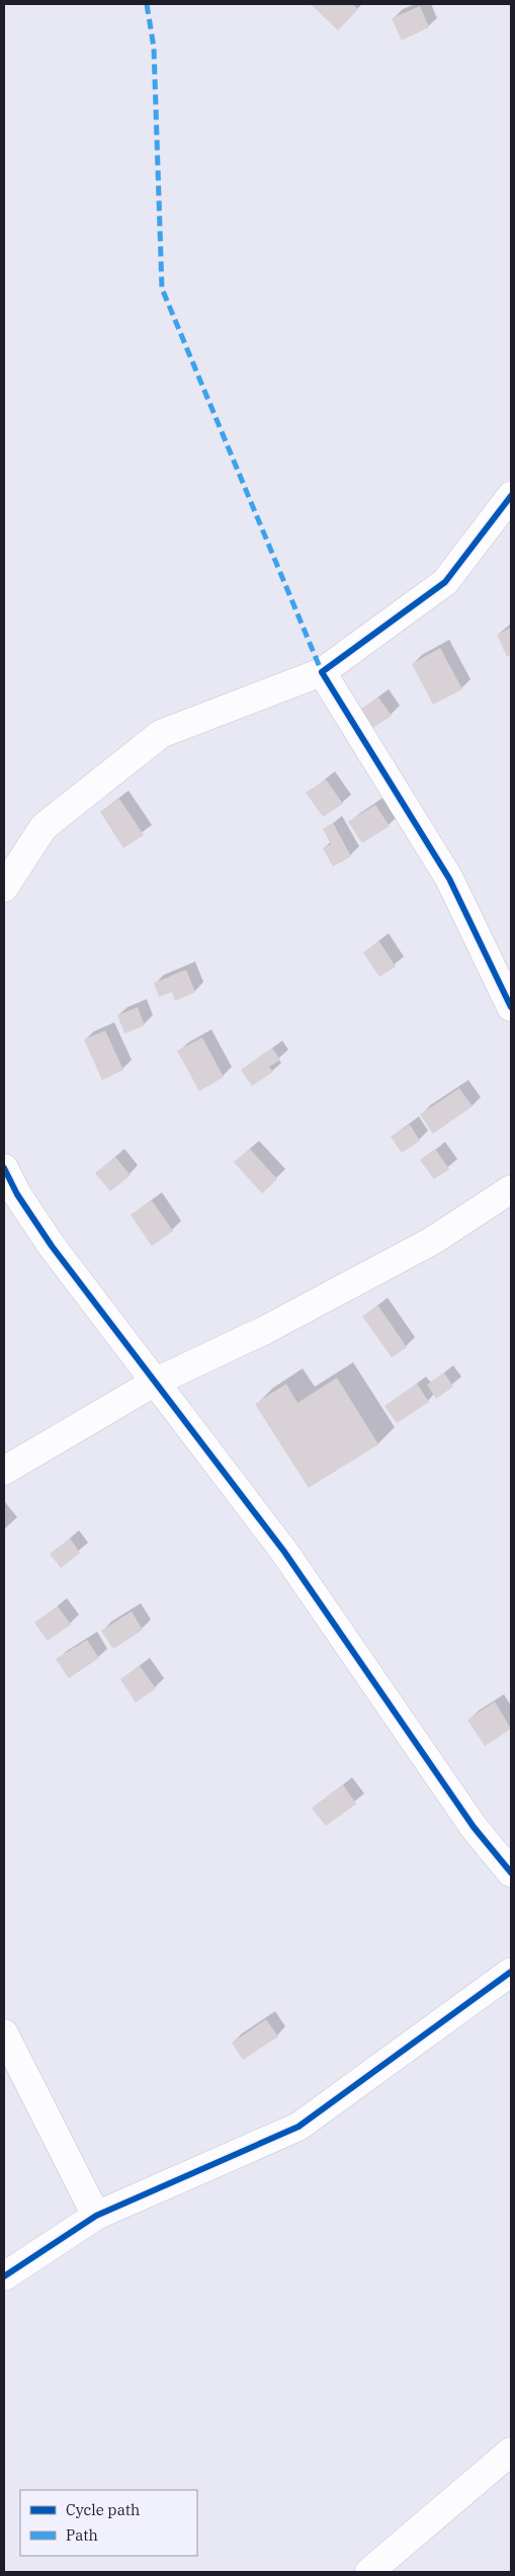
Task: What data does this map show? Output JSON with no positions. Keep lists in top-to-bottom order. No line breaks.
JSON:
{"legend":["Cycle path","Path"]}
